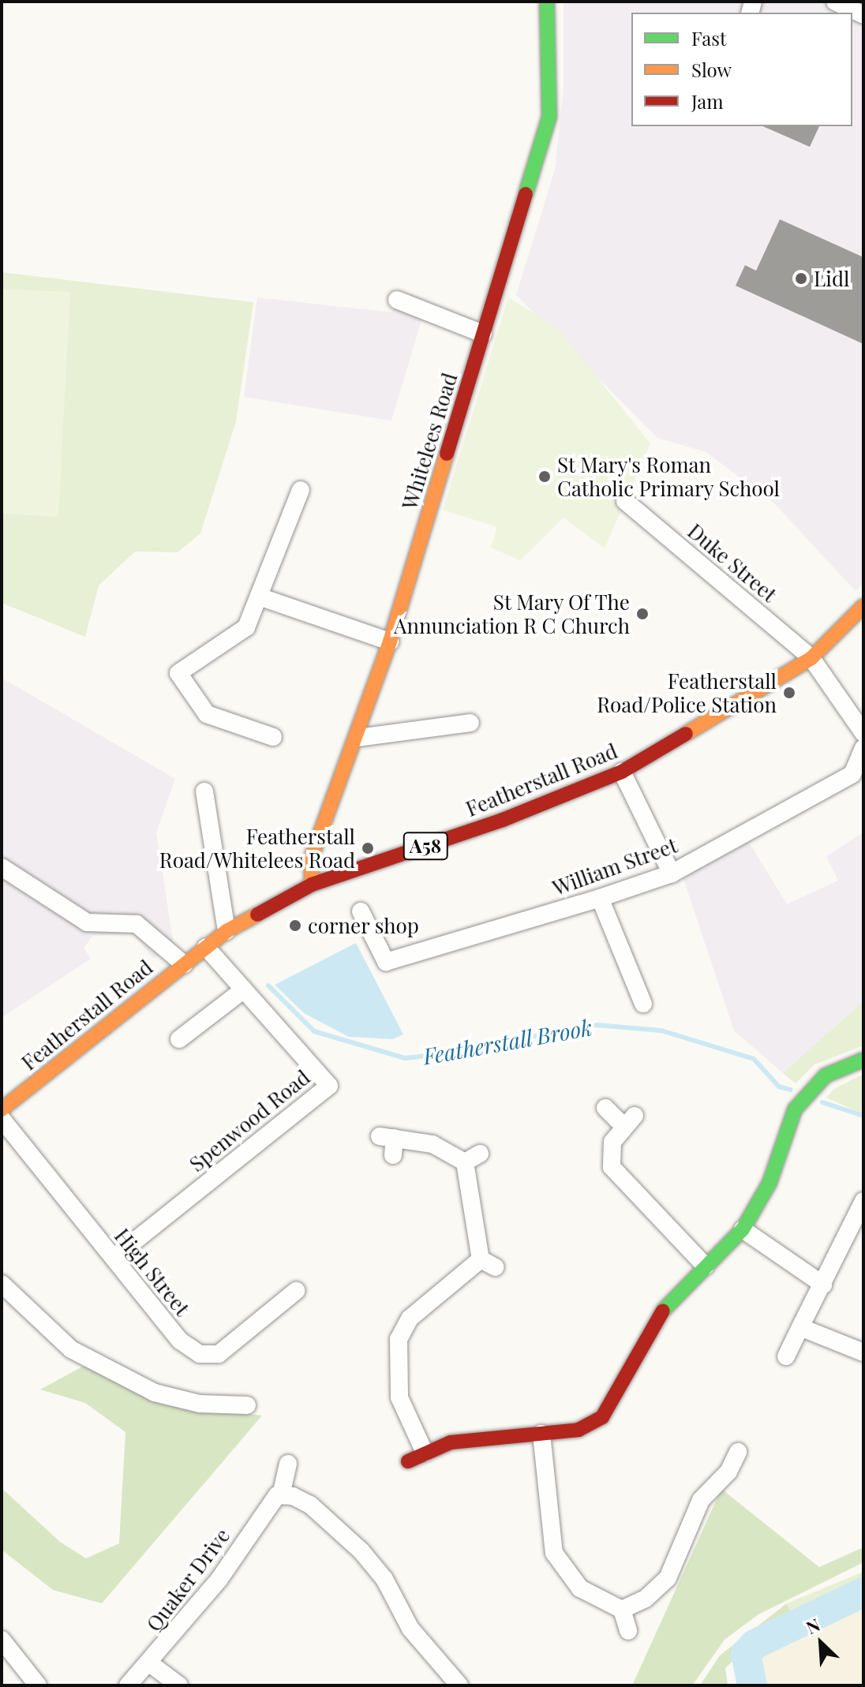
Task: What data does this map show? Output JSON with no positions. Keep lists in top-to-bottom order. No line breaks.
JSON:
{"streets":{"main road":["Whitelees Road","Featherstall Road","A58"],"street":["Duke Street","William Street","Spenwood Road","High Street","Quaker Drive"]},"crossings":[["Whitelees Road","Featherstall Road"],["Duke Street","Featherstall Road"],["Featherstall Road","Spenwood Road"],["Spenwood Road","High Street"]],"water":["Featherstall Brook"],"places":["Lidl","St Mary's Roman Catholic Primary School","St Mary Of The Annunciation R C Church","Featherstall Road/Police Station","Featherstall Road/Whitelees Road","corner shop"],"legend":["Fast","Slow","Jam"],"north":"top left"}
